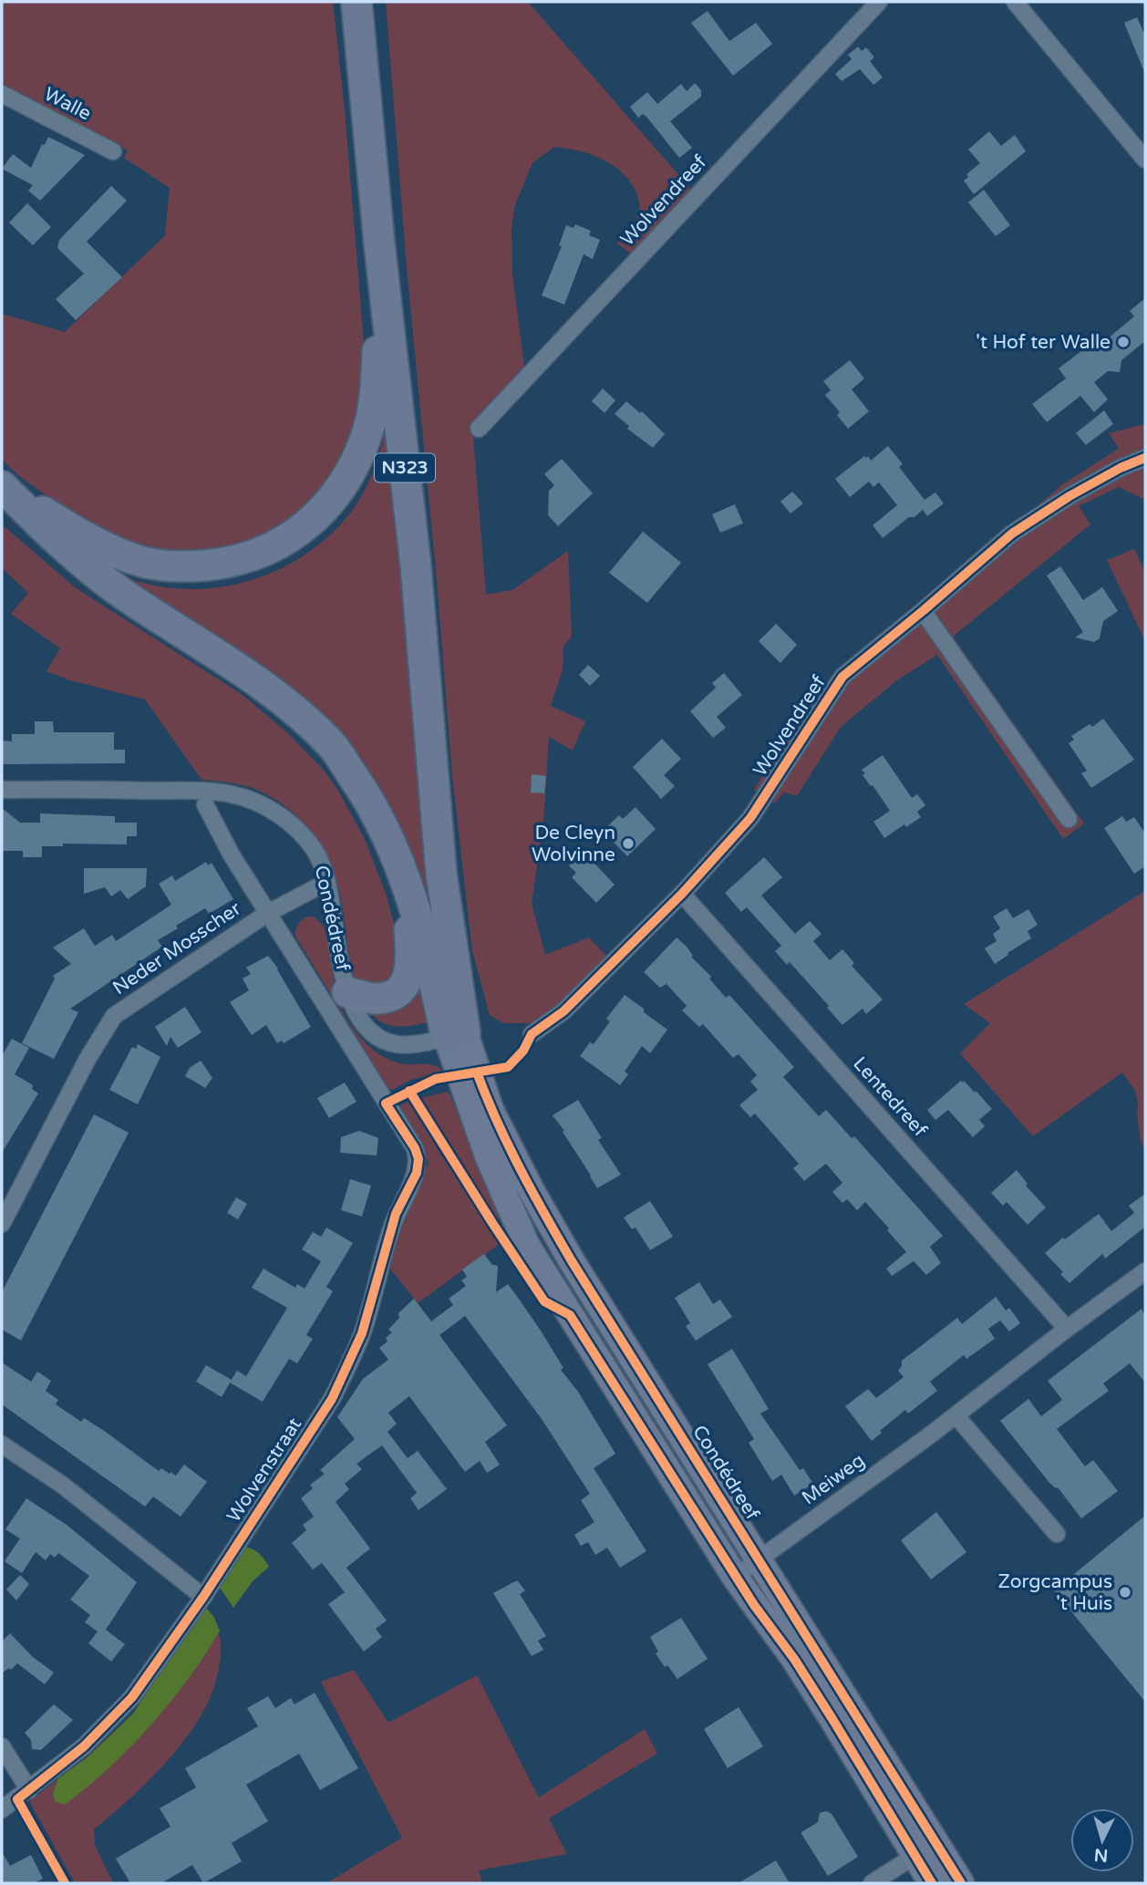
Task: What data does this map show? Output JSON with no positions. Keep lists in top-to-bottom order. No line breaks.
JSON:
{"streets":{"highway":["N323"],"main road":["Condédreef"],"street":["Walle","Wolvendreef","Neder Mosscher","Lentedreef","Wolvenstraat","Meiweg"]},"crossings":[["Wolvendreef","Lentedreef"],["N323","Condédreef"],["N323","Meiweg"],["Condédreef","Neder Mosscher"],["Condédreef","Wolvenstraat"],["Condédreef","Meiweg"],["Lentedreef","Meiweg"]],"places":["'t Hof ter Walle","De Cleyn Wolvinne","Zorgcampus 't Huis"],"north":"bottom"}
